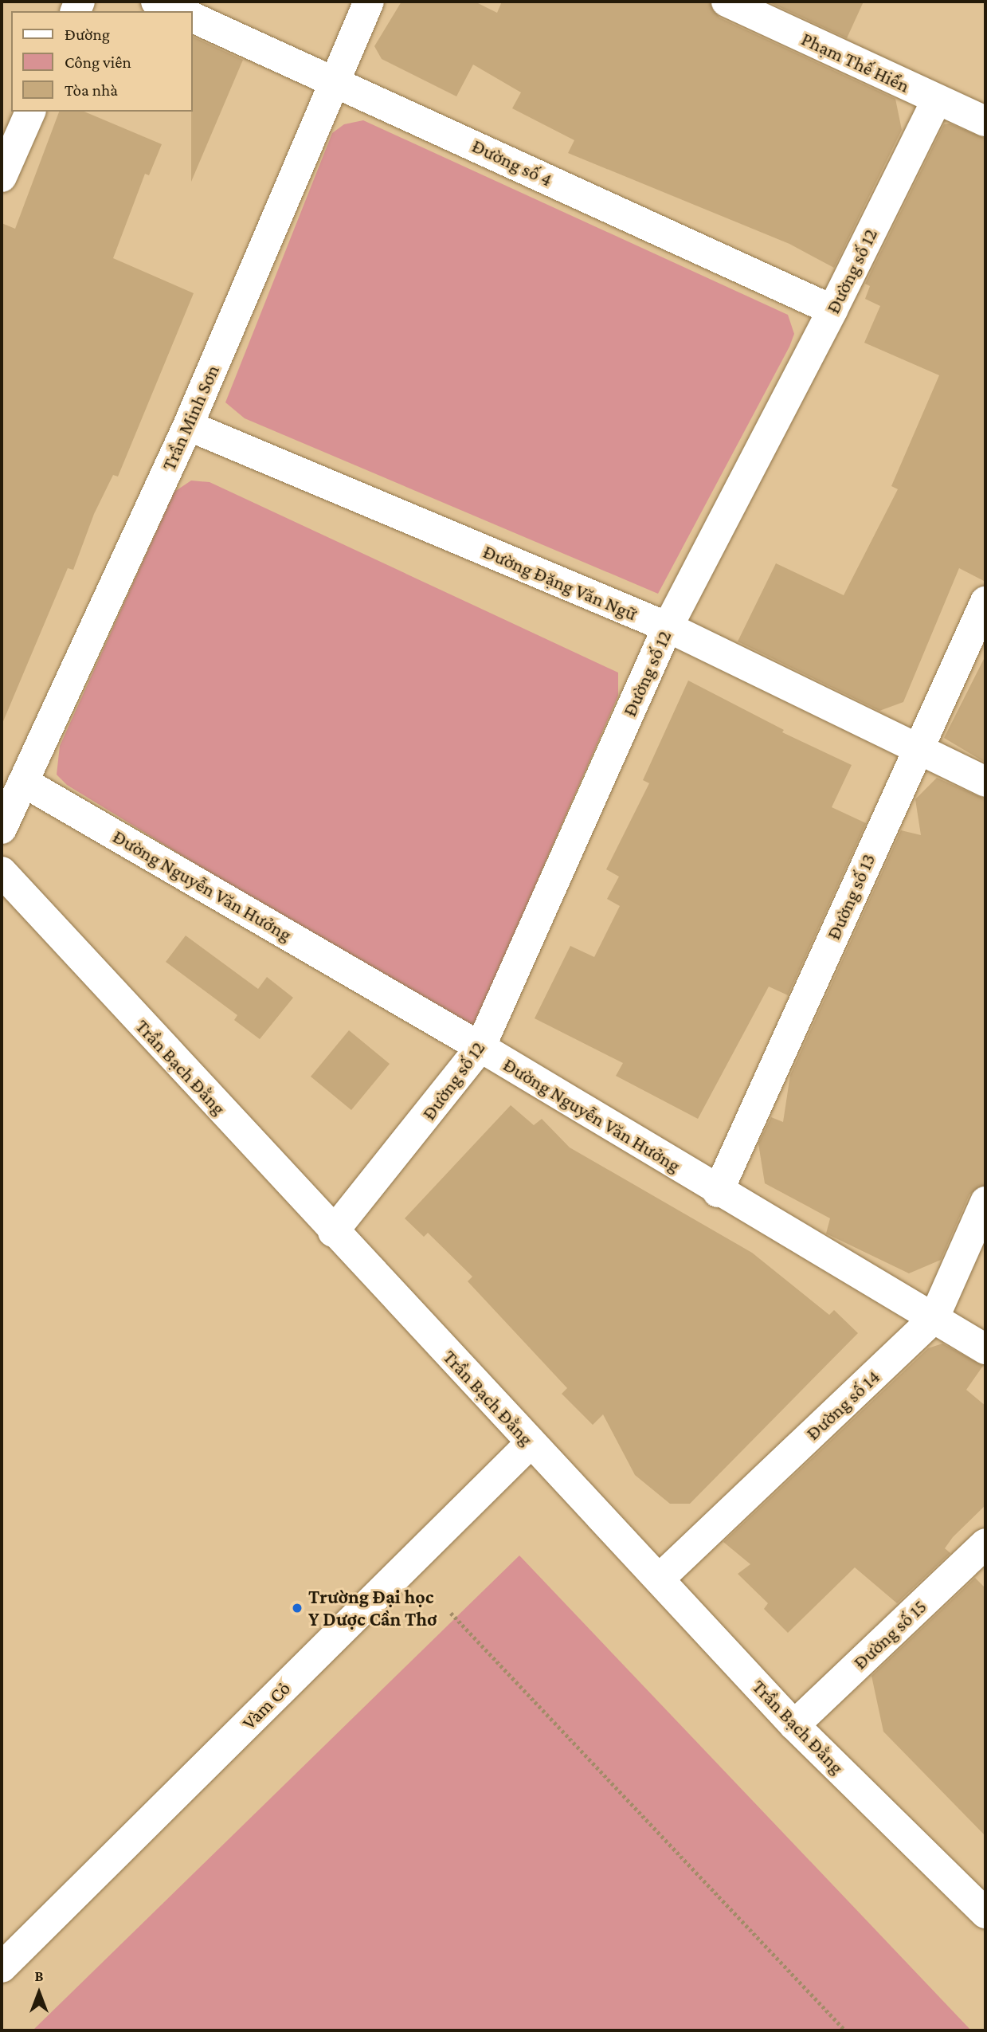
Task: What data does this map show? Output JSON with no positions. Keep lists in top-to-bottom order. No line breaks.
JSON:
{"streets":{"street":["Phạm Thế Hiển","Đường số 4","Đường số 12","Trần Minh Sơn","Đường Đặng Văn Ngữ","Đường Nguyễn Văn Hưởng","Đường số 13","Trần Bạch Đằng","Đường số 14","Đường số 15","Vàm Cỏ"]},"crossings":[["Phạm Thế Hiển","Đường số 12"],["Đường số 4","Đường số 12"],["Đường số 4","Trần Minh Sơn"],["Đường số 12","Đường Đặng Văn Ngữ"],["Đường số 12","Đường Nguyễn Văn Hưởng"],["Đường số 12","Trần Bạch Đằng"],["Trần Minh Sơn","Đường Đặng Văn Ngữ"],["Trần Minh Sơn","Đường Nguyễn Văn Hưởng"],["Đường Đặng Văn Ngữ","Đường số 13"],["Đường Nguyễn Văn Hưởng","Đường số 13"],["Đường Nguyễn Văn Hưởng","Đường số 14"],["Trần Bạch Đằng","Đường số 14"],["Trần Bạch Đằng","Đường số 15"],["Trần Bạch Đằng","Vàm Cỏ"]],"places":["Trường Đại học Y Dược Cần Thơ"],"legend":["Đường","Công viên","Tòa nhà"],"north":"top"}
